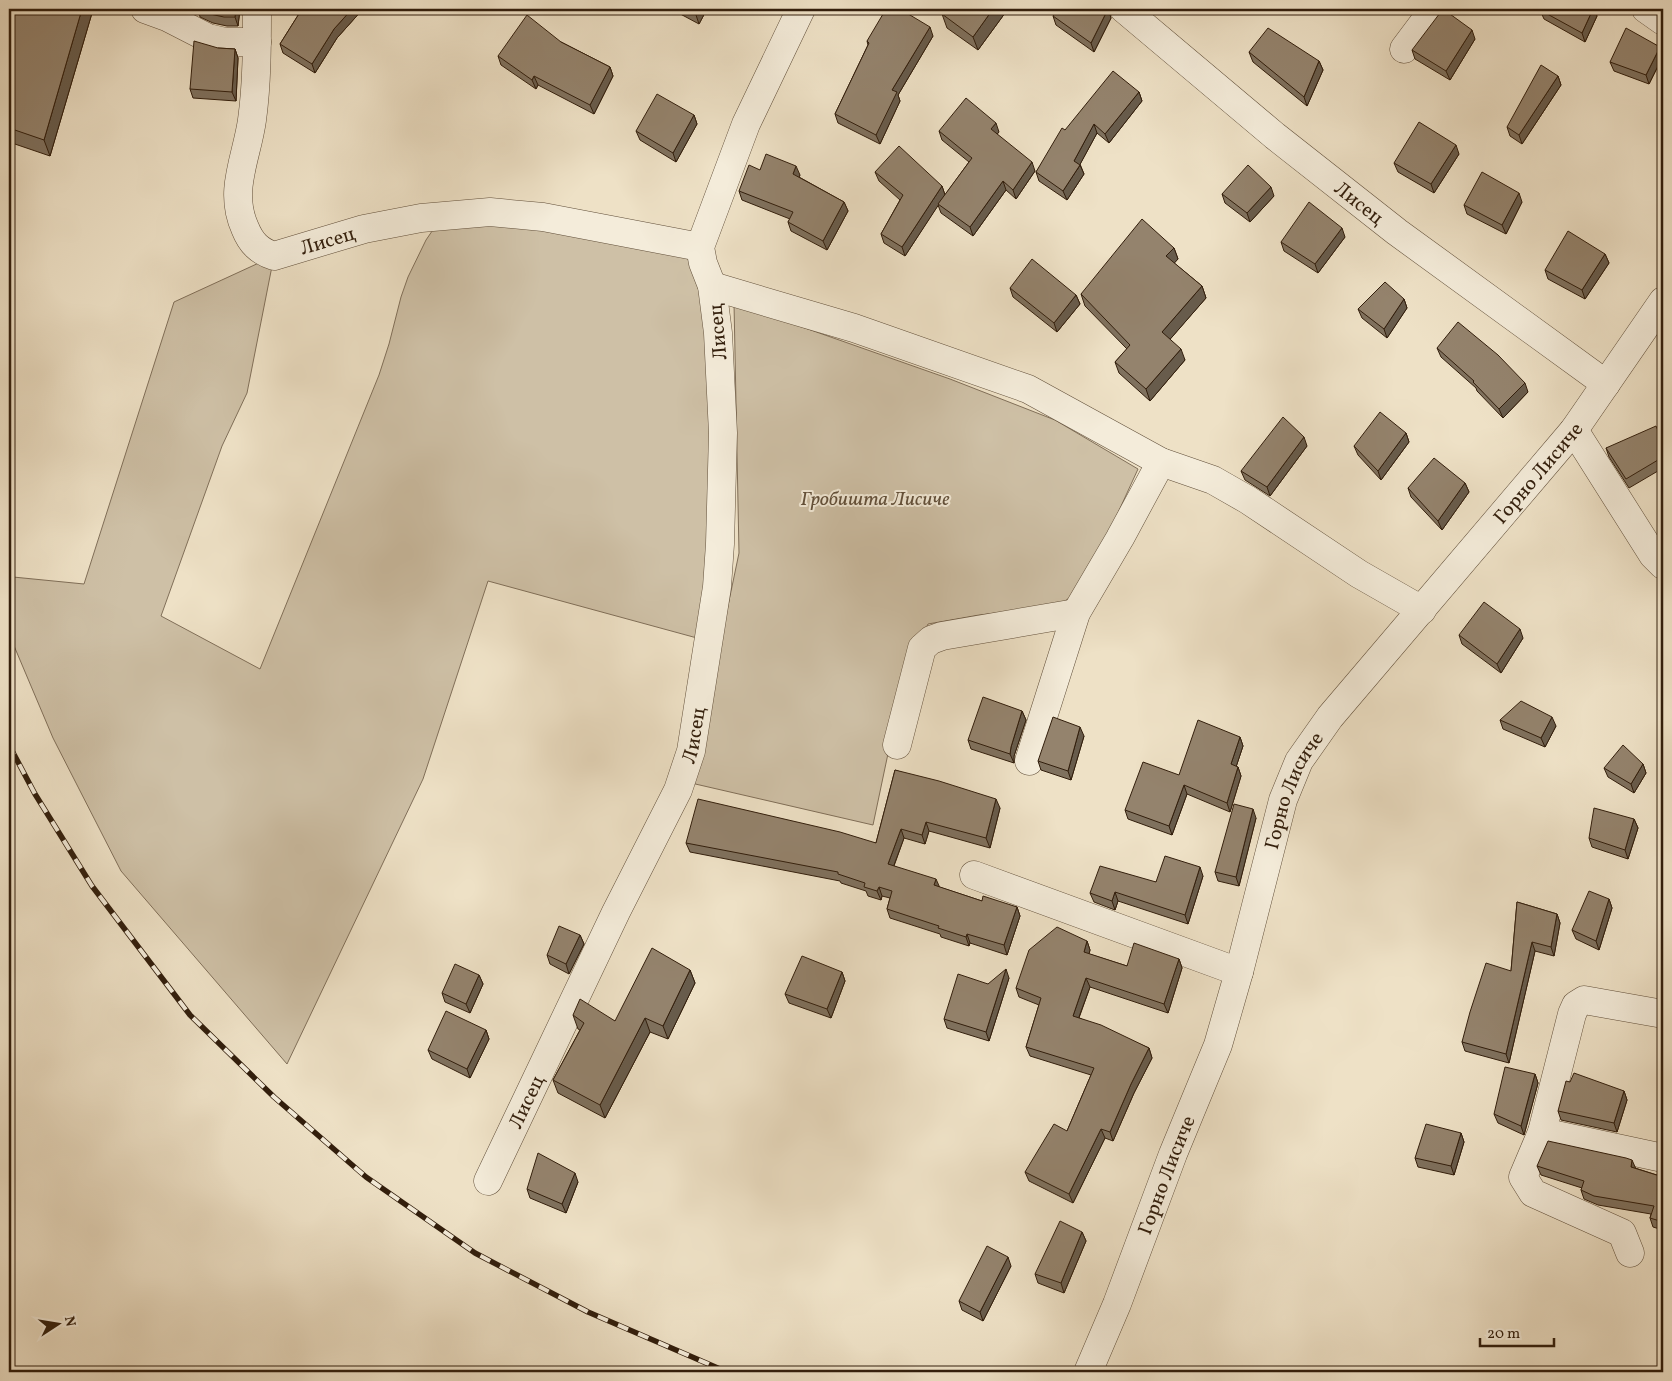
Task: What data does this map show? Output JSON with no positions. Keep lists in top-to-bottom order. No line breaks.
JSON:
{"streets":{"street":["Лисец","Горно Лисиче"]},"crossings":[["Лисец","Горно Лисиче"]],"parks":["Гробишта Лисиче"],"scale_bar":"20 m","north":"right"}
